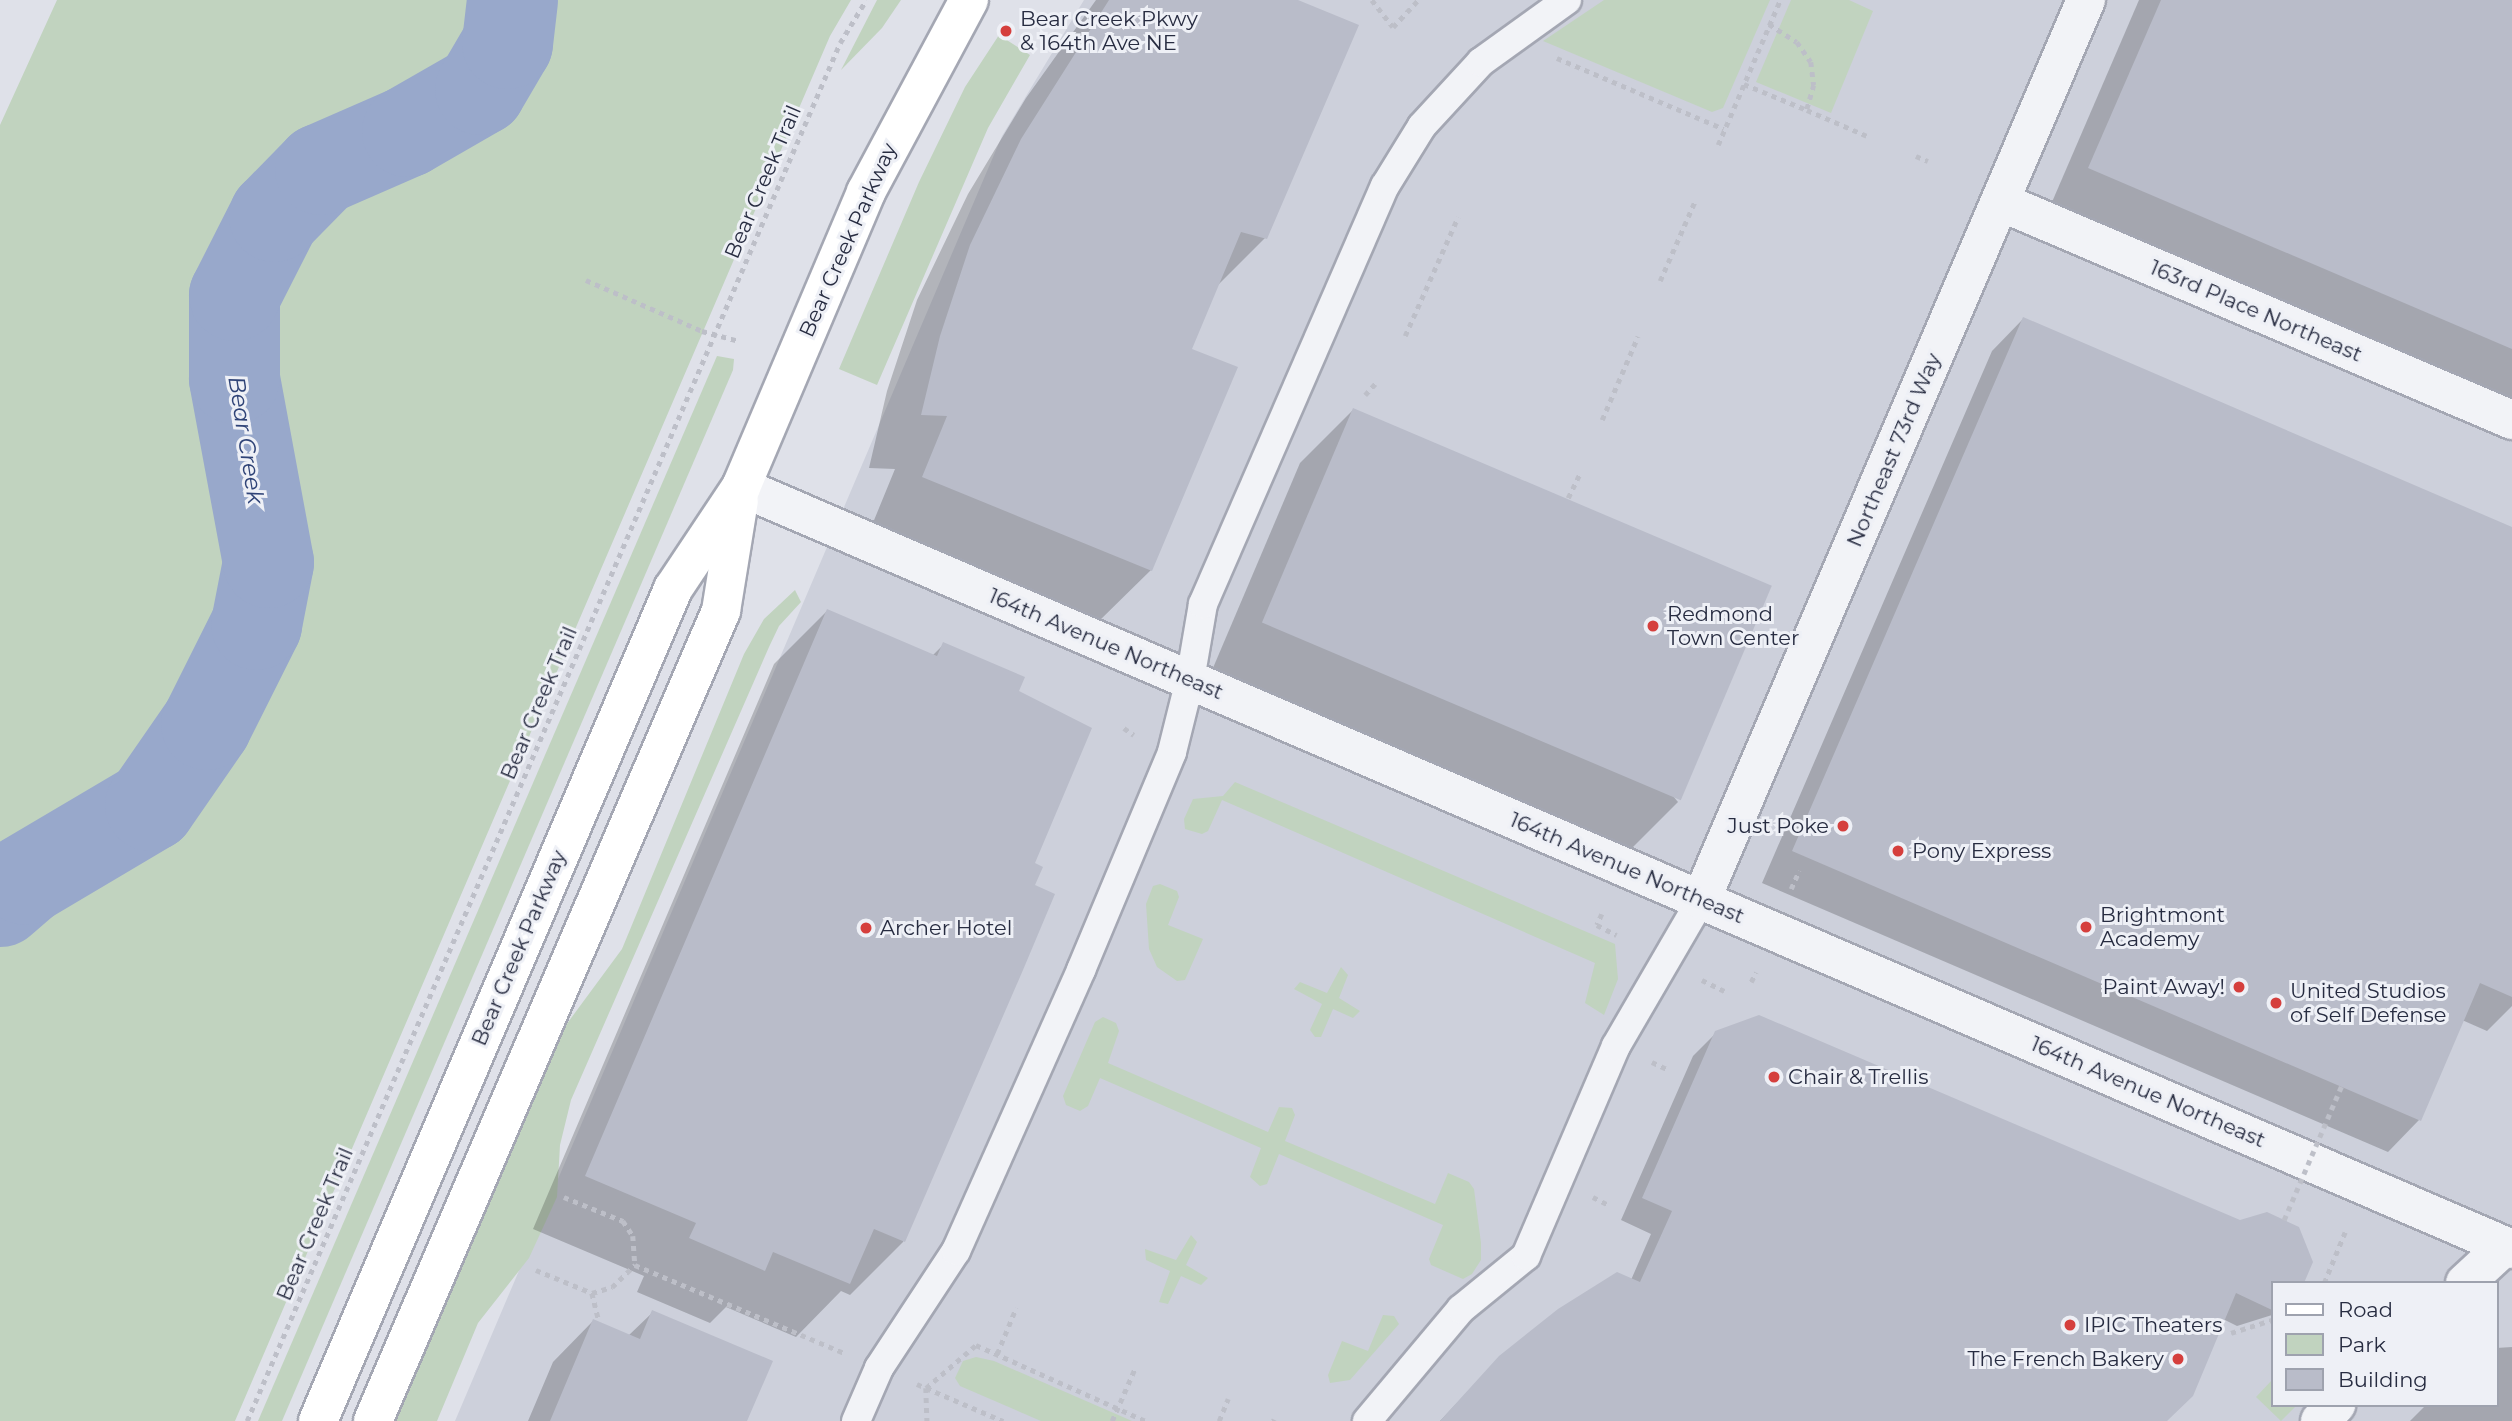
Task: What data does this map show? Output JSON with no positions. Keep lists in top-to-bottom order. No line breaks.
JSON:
{"streets":{"main road":["Bear Creek Parkway"],"street":["163rd Place Northeast","Northeast 73rd Way","164th Avenue Northeast"],"path":["Bear Creek Trail"]},"crossings":[["Bear Creek Parkway","164th Avenue Northeast"],["163rd Place Northeast","Northeast 73rd Way"],["Northeast 73rd Way","164th Avenue Northeast"]],"water":["Bear Creek"],"places":["Bear Creek Pkwy & 164th Ave NE","Redmond Town Center","Just Poke","Pony Express","Brightmont Academy","Archer Hotel","Paint Away!","United Studios of Self Defense","Chair & Trellis","IPIC Theaters","The French Bakery"],"legend":["Road","Park","Building"]}
